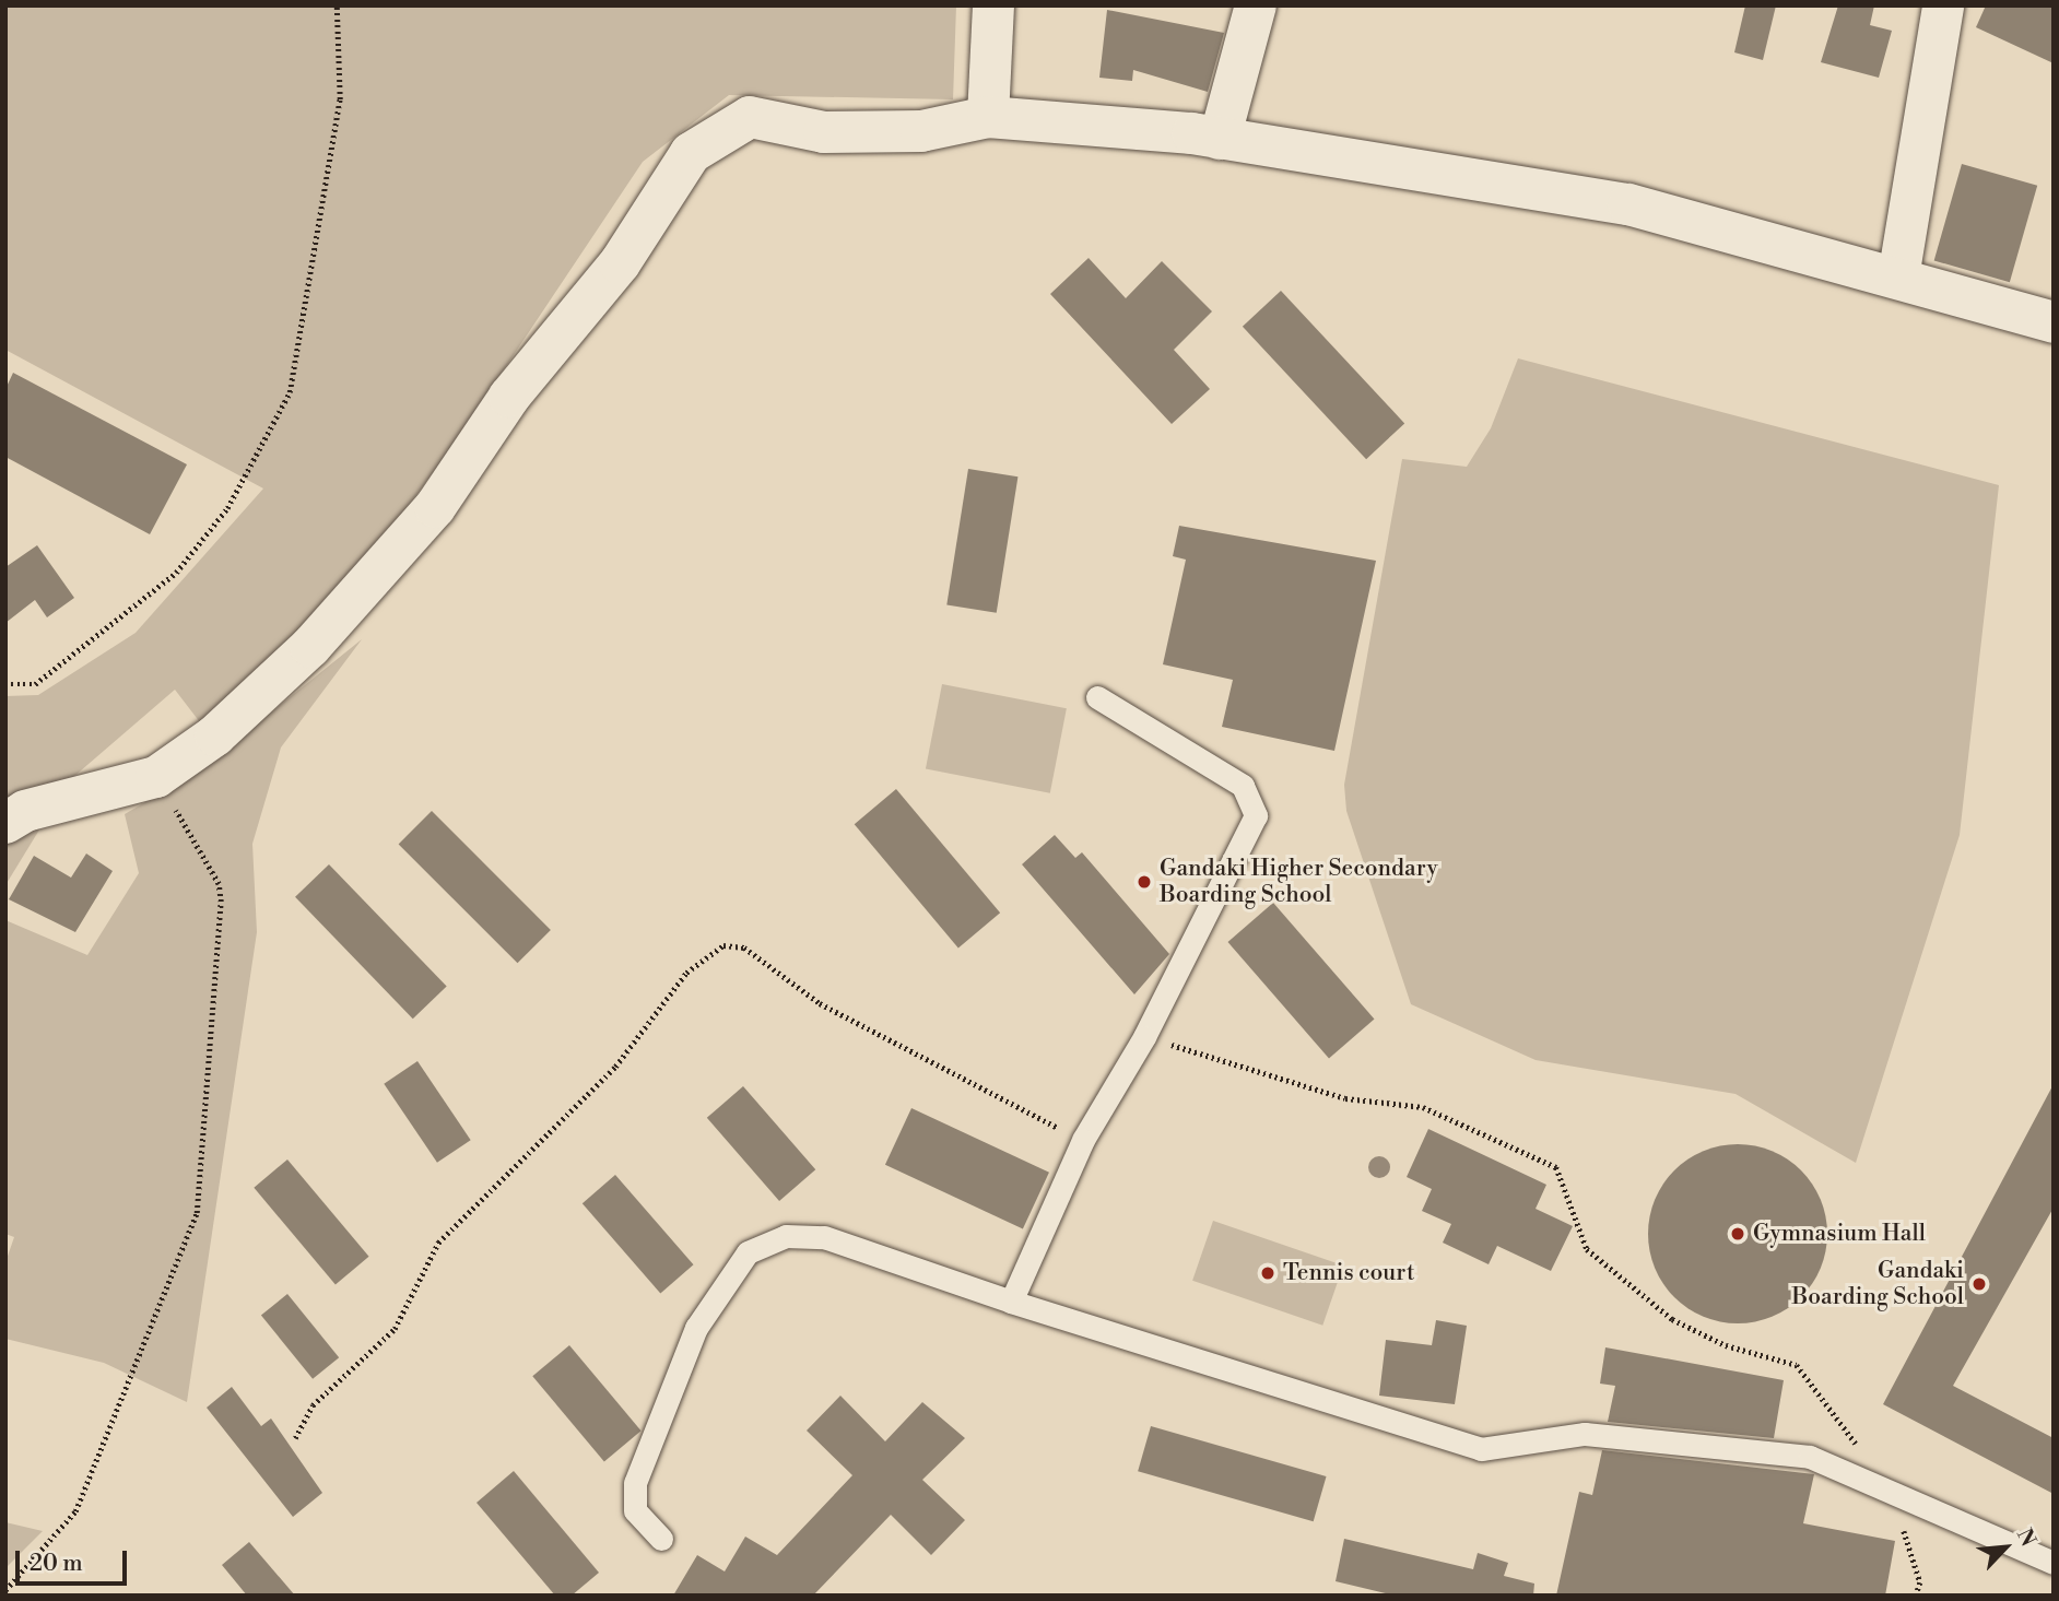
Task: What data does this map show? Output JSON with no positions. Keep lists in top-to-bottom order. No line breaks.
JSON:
{"places":["Gandaki Higher Secondary Boarding School","Gymnasium Hall","Tennis court","Gandaki Boarding School"],"scale_bar":"20 m","north":"top right"}
